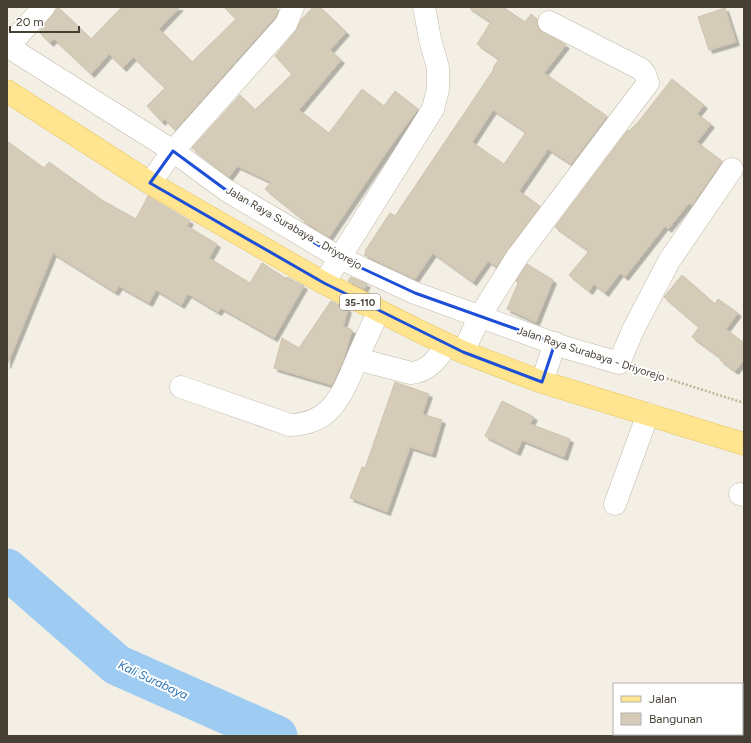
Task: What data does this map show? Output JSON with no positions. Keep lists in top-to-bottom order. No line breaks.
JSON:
{"streets":{"main road":["35-110"],"street":["Jalan Raya Surabaya - Driyorejo"]},"water":["Kali Surabaya"],"legend":["Jalan","Bangunan"],"scale_bar":"20 m"}
